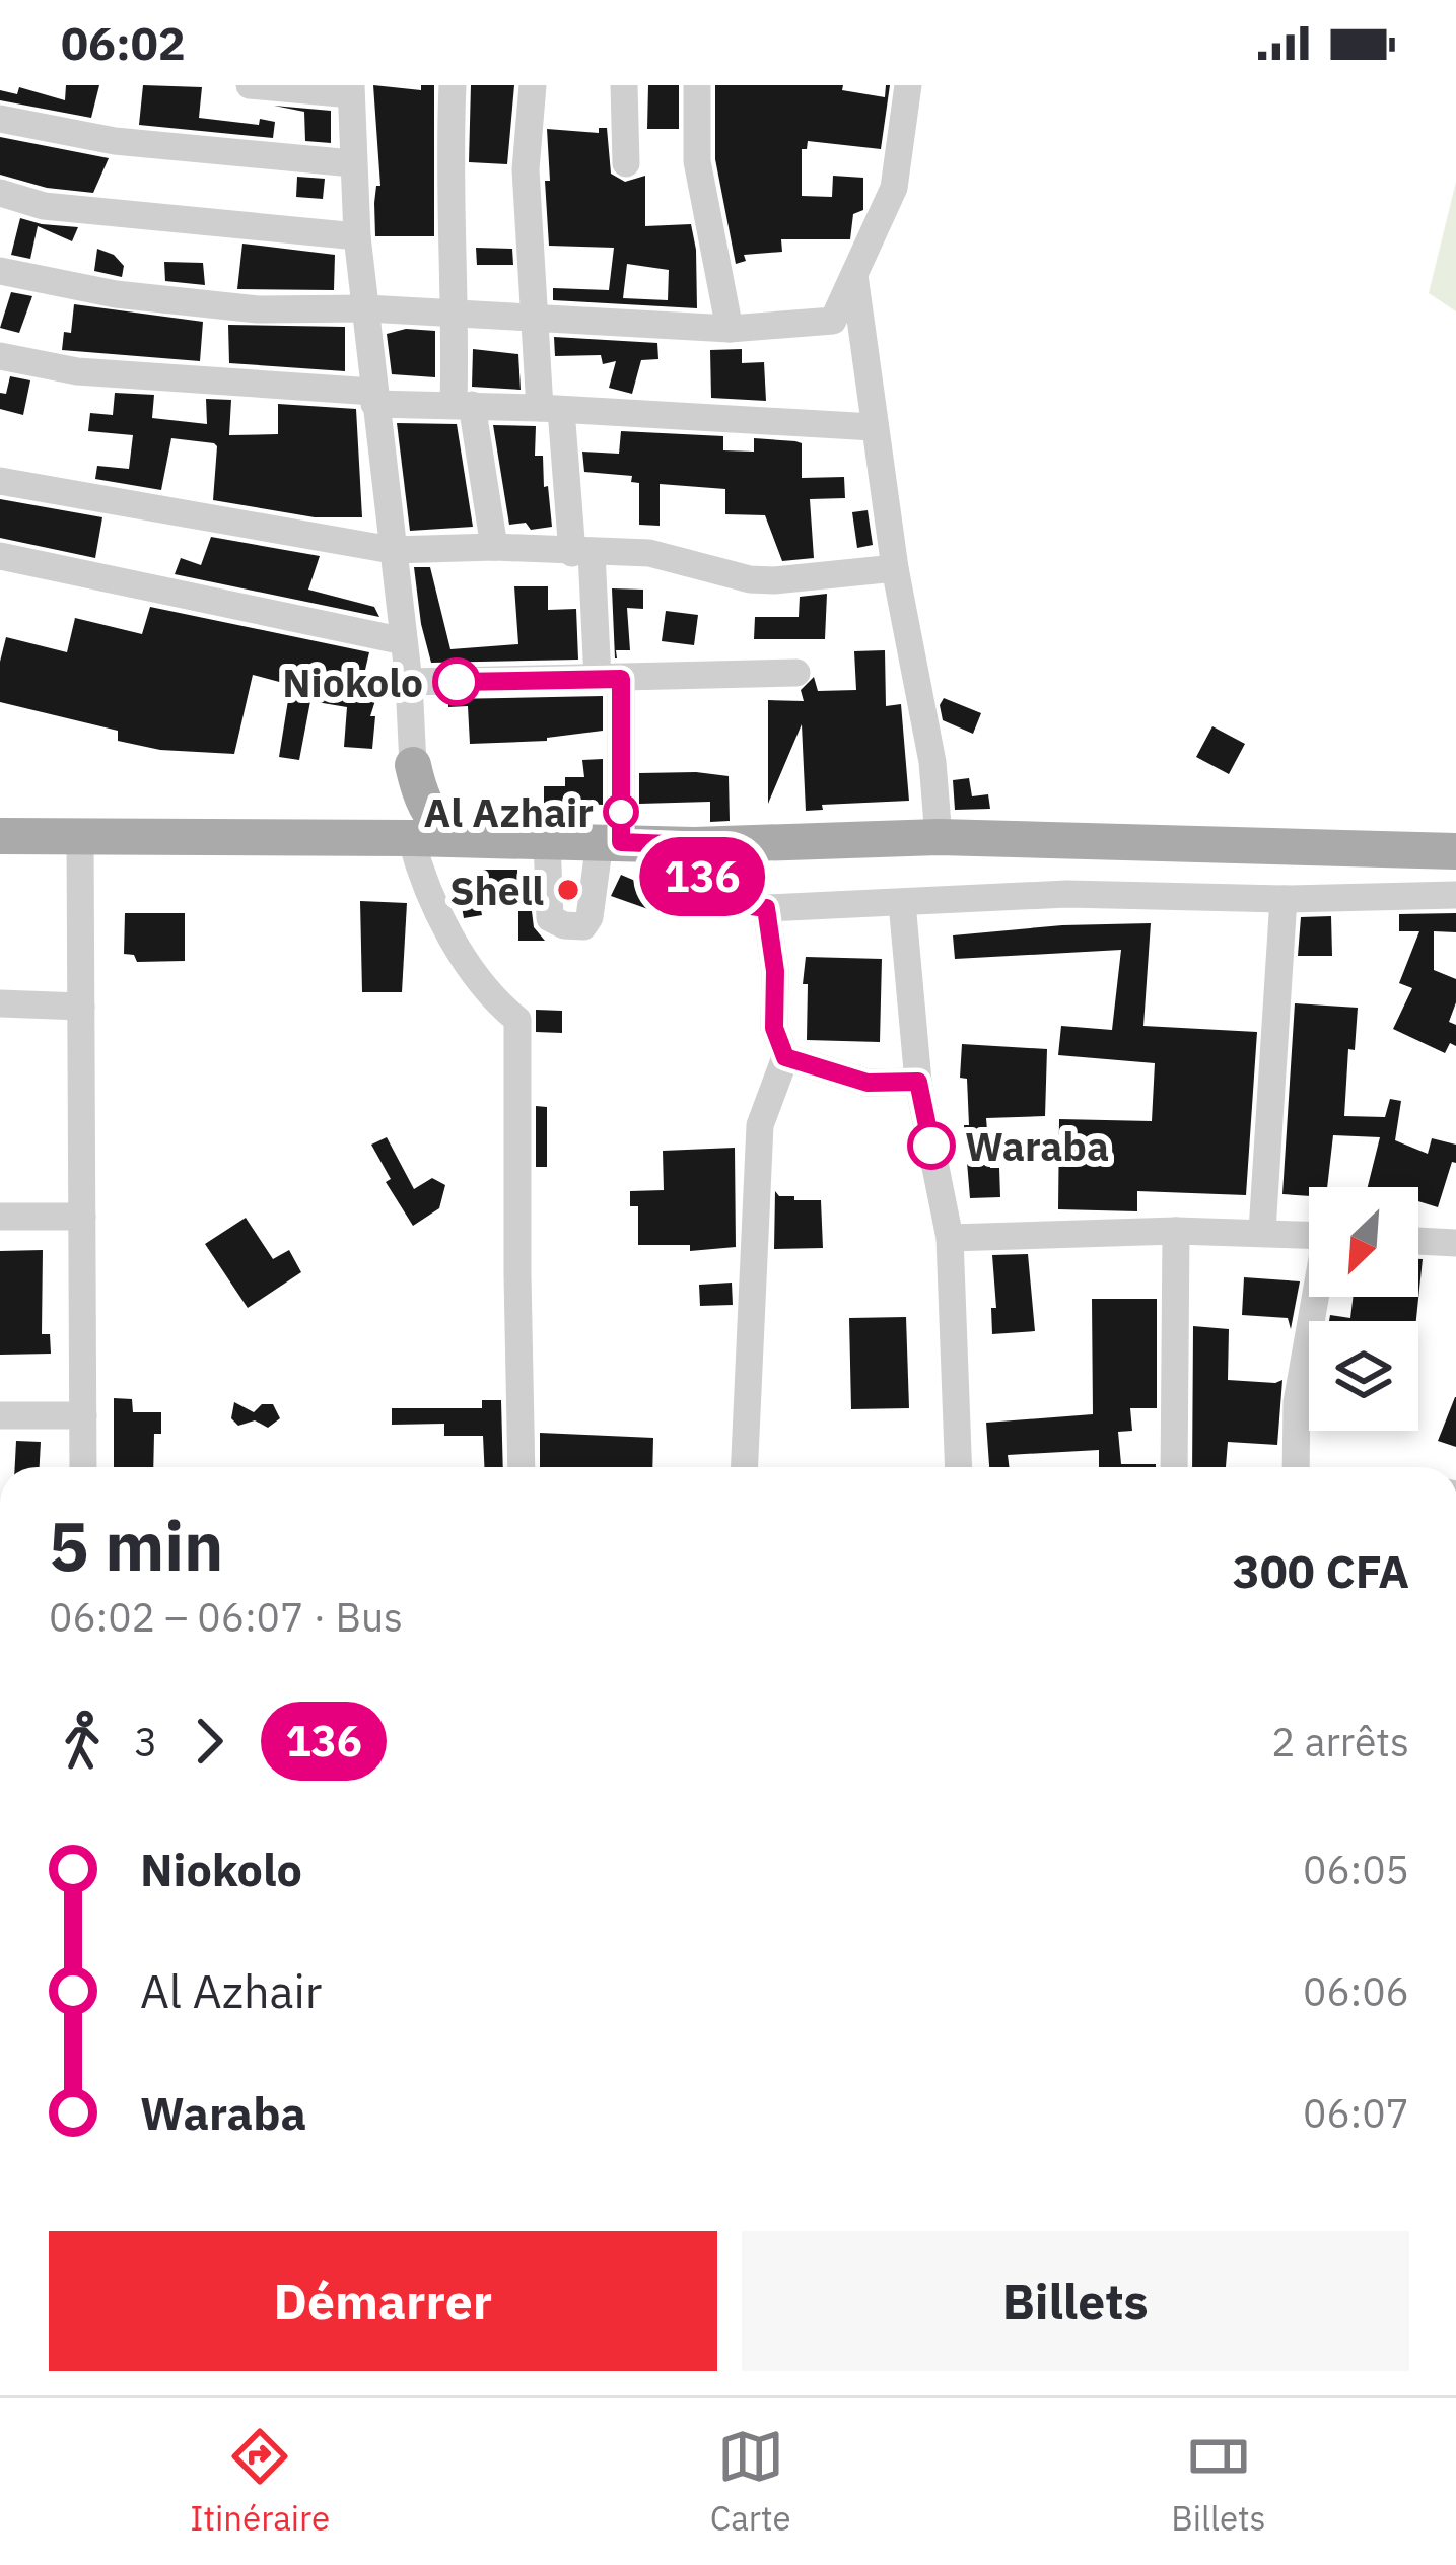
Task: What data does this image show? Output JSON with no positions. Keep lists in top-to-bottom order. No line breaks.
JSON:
{"places":["Niokolo","Al Azhair","Shell","Waraba"],"lines":["bus line 136"],"north":"bottom left","page":{"status":"06:02","on_map":"136","heading":["5 min","06:02 – 06:07 · Bus","300 CFA"],"legs":["3","136","2 arrêts"],"list":[{"name":"Niokolo","value":"06:05"},{"name":"Al Azhair","value":"06:06"},{"name":"Waraba","value":"06:07"}],"buttons":["Démarrer","Billets"],"tabs":["Itinéraire","Carte","Billets"]}}
